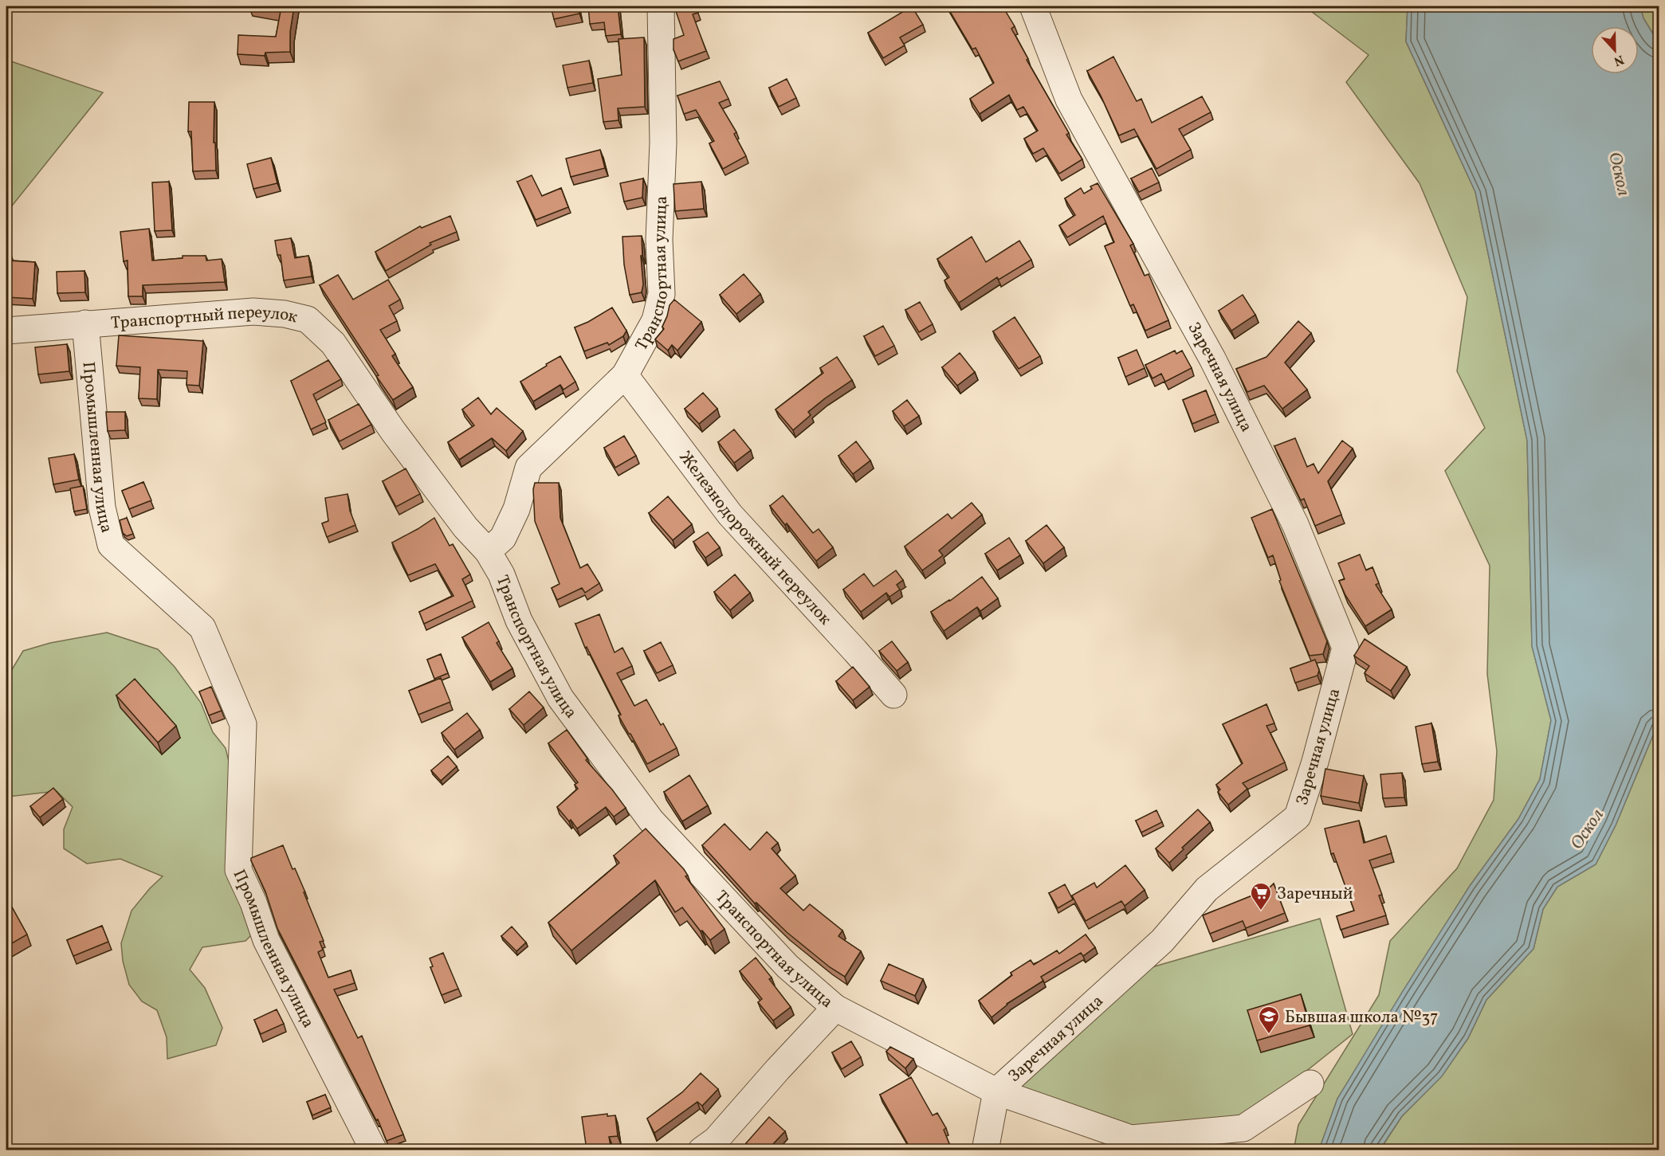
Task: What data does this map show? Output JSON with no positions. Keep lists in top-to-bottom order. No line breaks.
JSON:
{"streets":{"street":["Транспортная улица","Транспортный переулок","Заречная улица","Промышленная улица","Железнодорожный переулок"]},"crossings":[["Транспортная улица","Транспортный переулок"],["Транспортная улица","Заречная улица"],["Транспортная улица","Железнодорожный переулок"],["Транспортный переулок","Промышленная улица"]],"water":["Оскол"],"places":{"supermarket":["Заречный"],"school or university":["Бывшая школа №37"]},"north":"bottom"}
